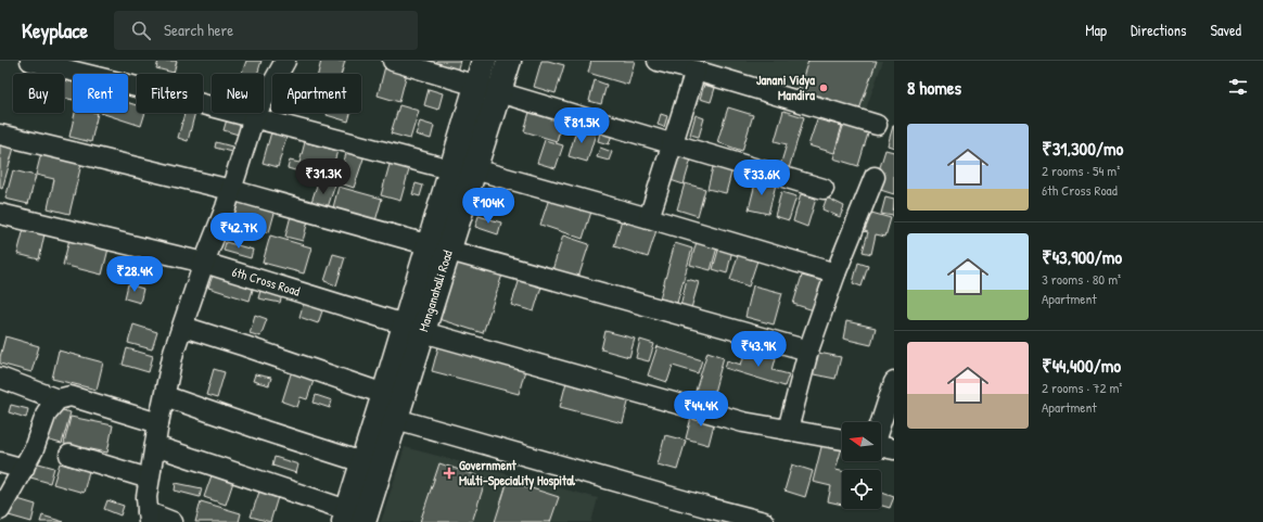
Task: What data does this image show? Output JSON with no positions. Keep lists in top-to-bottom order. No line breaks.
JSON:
{"streets":{"main road":["Manganahalli Road"],"street":["6th Cross Road"]},"crossings":[["6th Cross Road","Manganahalli Road"]],"places":{"other":["Janani Vidya Mandira"],"health":["Government Multi-Speciality Hospital"]},"north":"left","page":{"header":"Keyplace","search":"Search here","nav":["Map","Directions","Saved"],"heading":"8 homes","chip":["Buy","Rent","Filters","New","Apartment"],"price":["₹81.5K","₹31.3K","₹33.6K","₹104K","₹42.7K","₹28.4K","₹43.9K","₹44.4K"],"list":[{"name":"₹31,300/mo","note":"2 rooms · 54 m² · 6th Cross Road"},{"name":"₹43,900/mo","note":"3 rooms · 80 m² · Apartment"},{"name":"₹44,400/mo","note":"2 rooms · 72 m² · Apartment"}]}}
